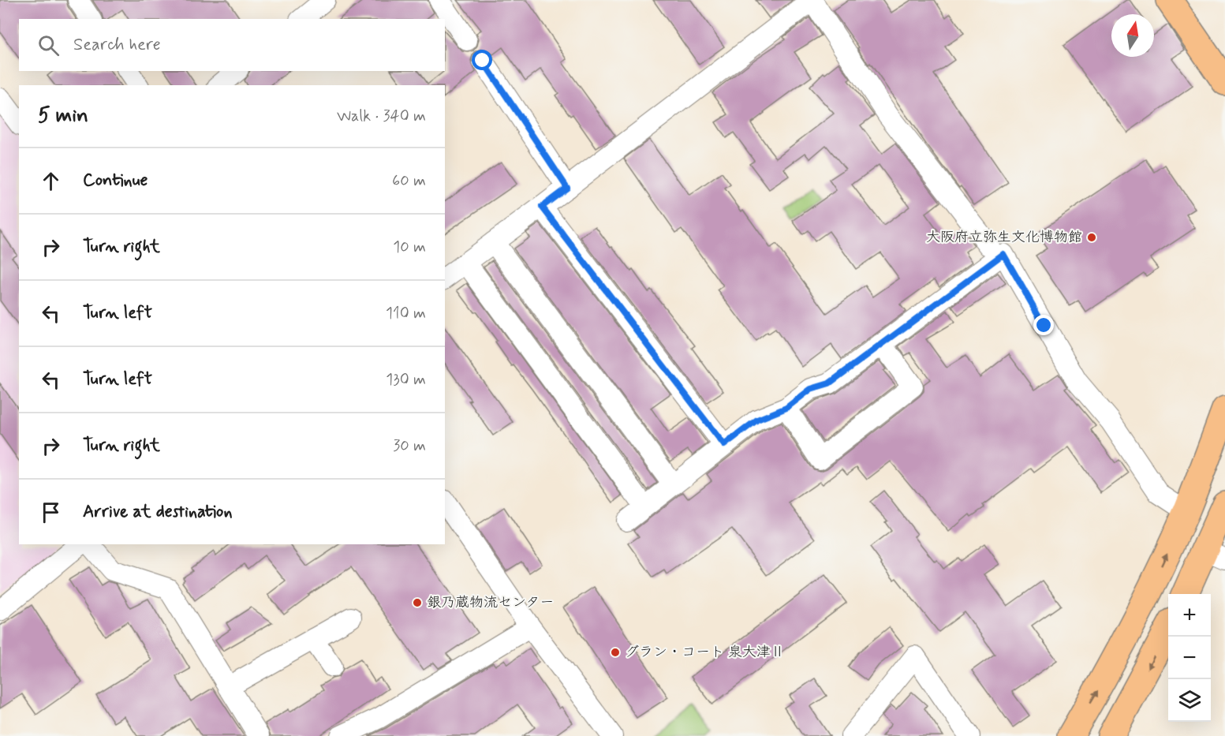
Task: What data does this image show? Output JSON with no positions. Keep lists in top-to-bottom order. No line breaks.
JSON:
{"places":["大阪府立弥生文化博物館","銀乃蔵物流センター","グラン・コート 泉大津Ⅱ"],"north":"top","page":{"search":"Search here","heading":["5 min","Walk · 340 m"],"list":[["Continue","60 m"],["Turn right","10 m"],["Turn left","110 m"],["Turn left","130 m"],["Turn right","30 m"],"Arrive at destination"],"map_buttons":["+","−"]}}
